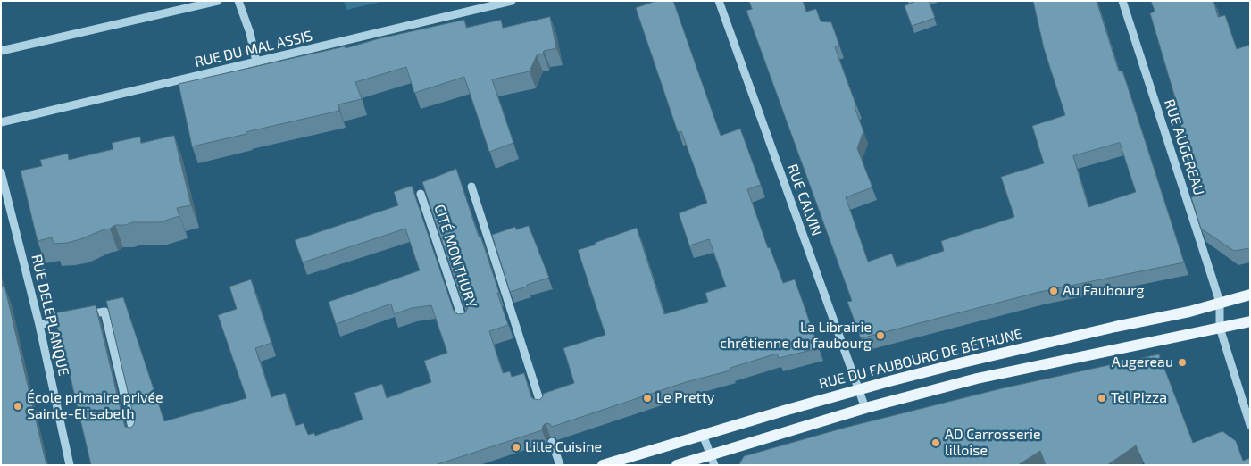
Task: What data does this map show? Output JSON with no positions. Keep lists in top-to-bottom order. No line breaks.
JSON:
{"streets":{"main road":["RUE DU FAUBOURG DE BÉTHUNE"],"street":["RUE DU MAL ASSIS","RUE AUGEREAU","RUE CALVIN","CITÉ MONTHURY","RUE DELEPLANQUE"]},"crossings":[["RUE AUGEREAU","RUE DU FAUBOURG DE BÉTHUNE"],["RUE CALVIN","RUE DU FAUBOURG DE BÉTHUNE"]],"places":["Au Faubourg","La Librairie chrétienne du faubourg","Augereau","Le Pretty","Tel Pizza","École primaire privée Sainte-Elisabeth","AD Carrosserie lilloise","Lille Cuisine"]}
